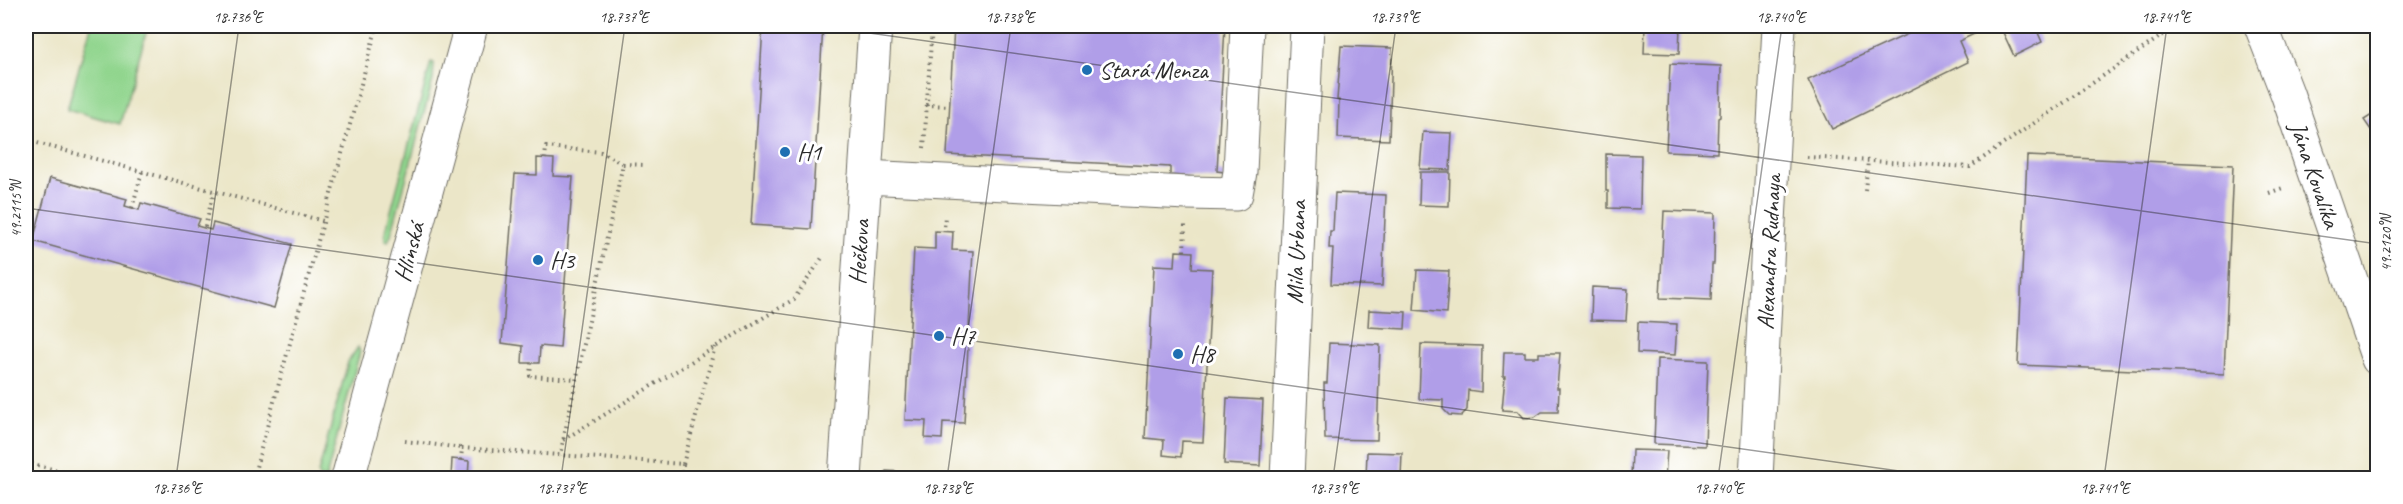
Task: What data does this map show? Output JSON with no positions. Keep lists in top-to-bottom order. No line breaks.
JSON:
{"streets":{"street":["Jána Kovalíka","Hlinská","Hečkova","Mila Urbana","Alexandra Rudnaya"]},"places":["Stará Menza","H1","H3","H7","H8"],"coordinates":["18.736°E","18.737°E","18.738°E","18.739°E","18.740°E","18.741°E","49.2115°N","49.2120°N"]}
